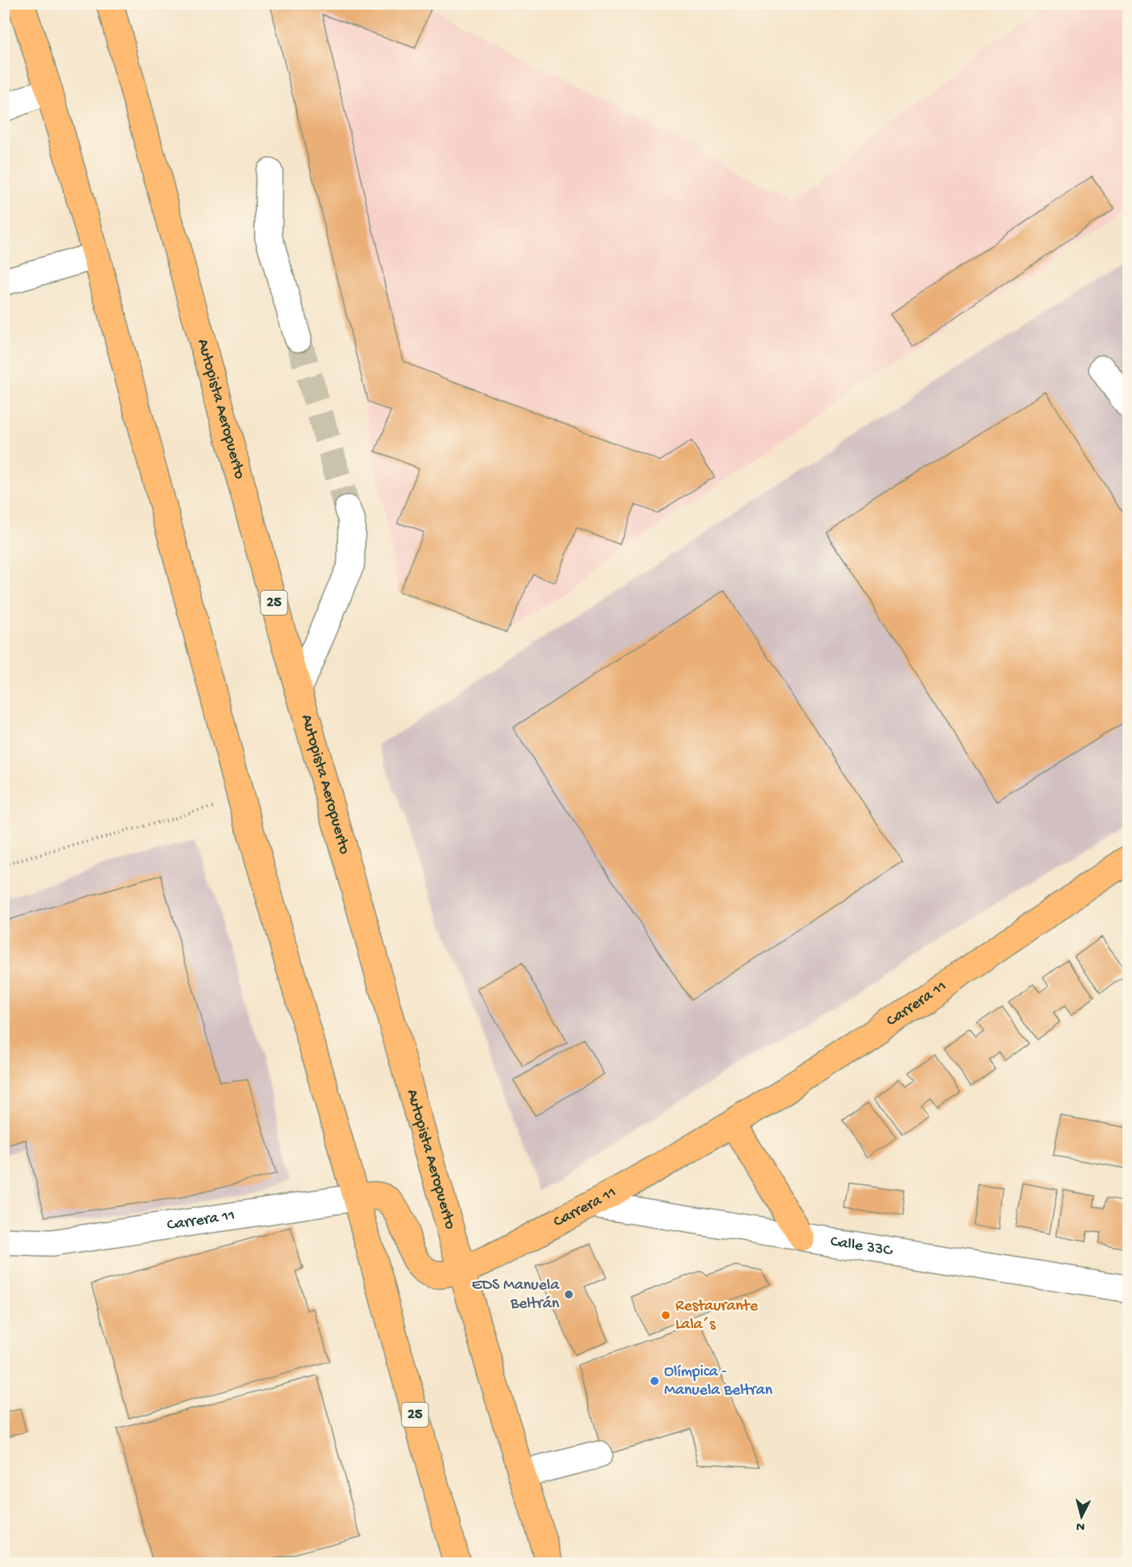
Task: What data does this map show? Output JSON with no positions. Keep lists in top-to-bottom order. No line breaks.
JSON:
{"streets":{"main road":["Autopista Aeropuerto","25","Carrera 11"],"street":["Calle 33C"]},"crossings":[["Autopista Aeropuerto","Carrera 11"],["25","Carrera 11"],["Carrera 11","Calle 33C"]],"places":["EDS Manuela Beltrán","Restaurante Lala´s","Olímpica - Manuela Beltran"],"north":"bottom"}
